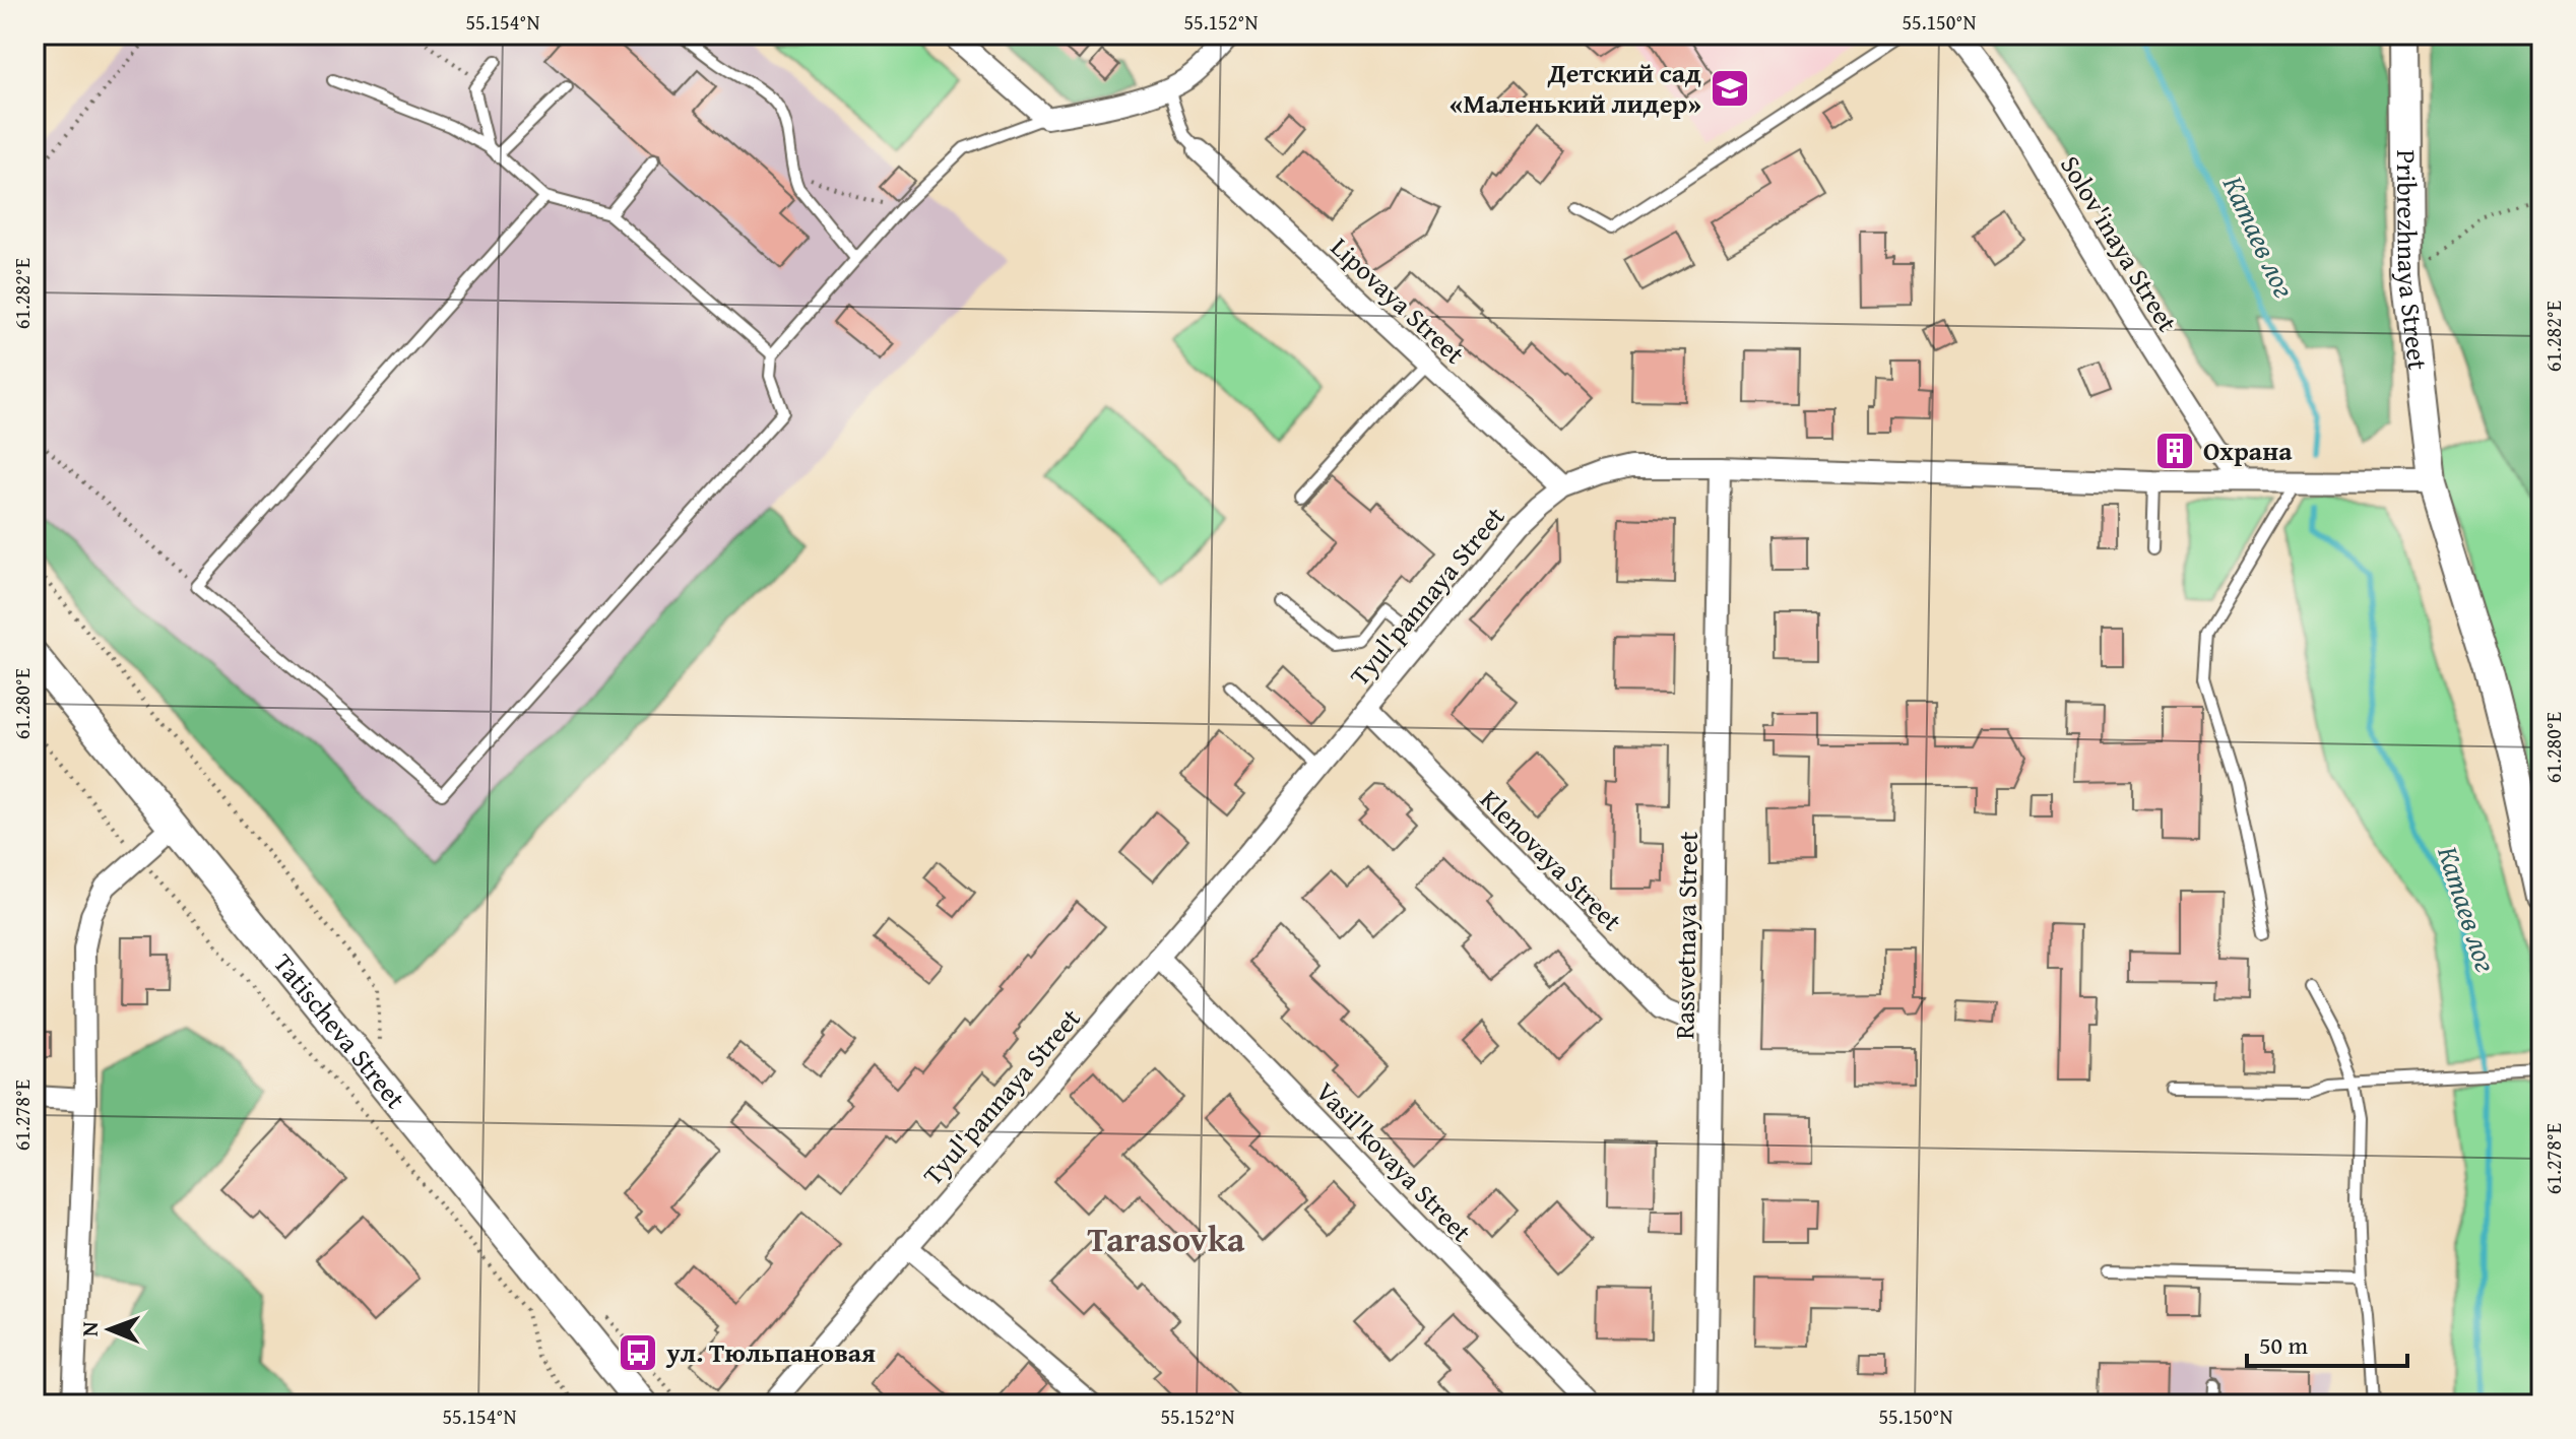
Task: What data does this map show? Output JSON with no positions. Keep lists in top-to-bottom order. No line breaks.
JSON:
{"streets":{"street":["Solov'inaya Street","Pribrezhnaya Street","Lipovaya Street","Tyul'pannaya Street","Klenovaya Street","Rassvetnaya Street","Tatischeva Street","Vasil'kovaya Street"]},"crossings":[["Solov'inaya Street","Tyul'pannaya Street"],["Pribrezhnaya Street","Tyul'pannaya Street"],["Lipovaya Street","Tyul'pannaya Street"],["Tyul'pannaya Street","Klenovaya Street"],["Tyul'pannaya Street","Rassvetnaya Street"],["Tyul'pannaya Street","Vasil'kovaya Street"],["Klenovaya Street","Rassvetnaya Street"]],"districts":["Tarasovka"],"water":["Катаев лог"],"places":{"school or university":["Детский сад «Маленький лидер»"],"building":["Охрана"],"bus stop":["ул. Тюльпановая"]},"scale_bar":"50 m","north":"left","coordinates":["55.154°N","55.152°N","55.150°N","61.282°E","61.280°E","61.278°E"]}
